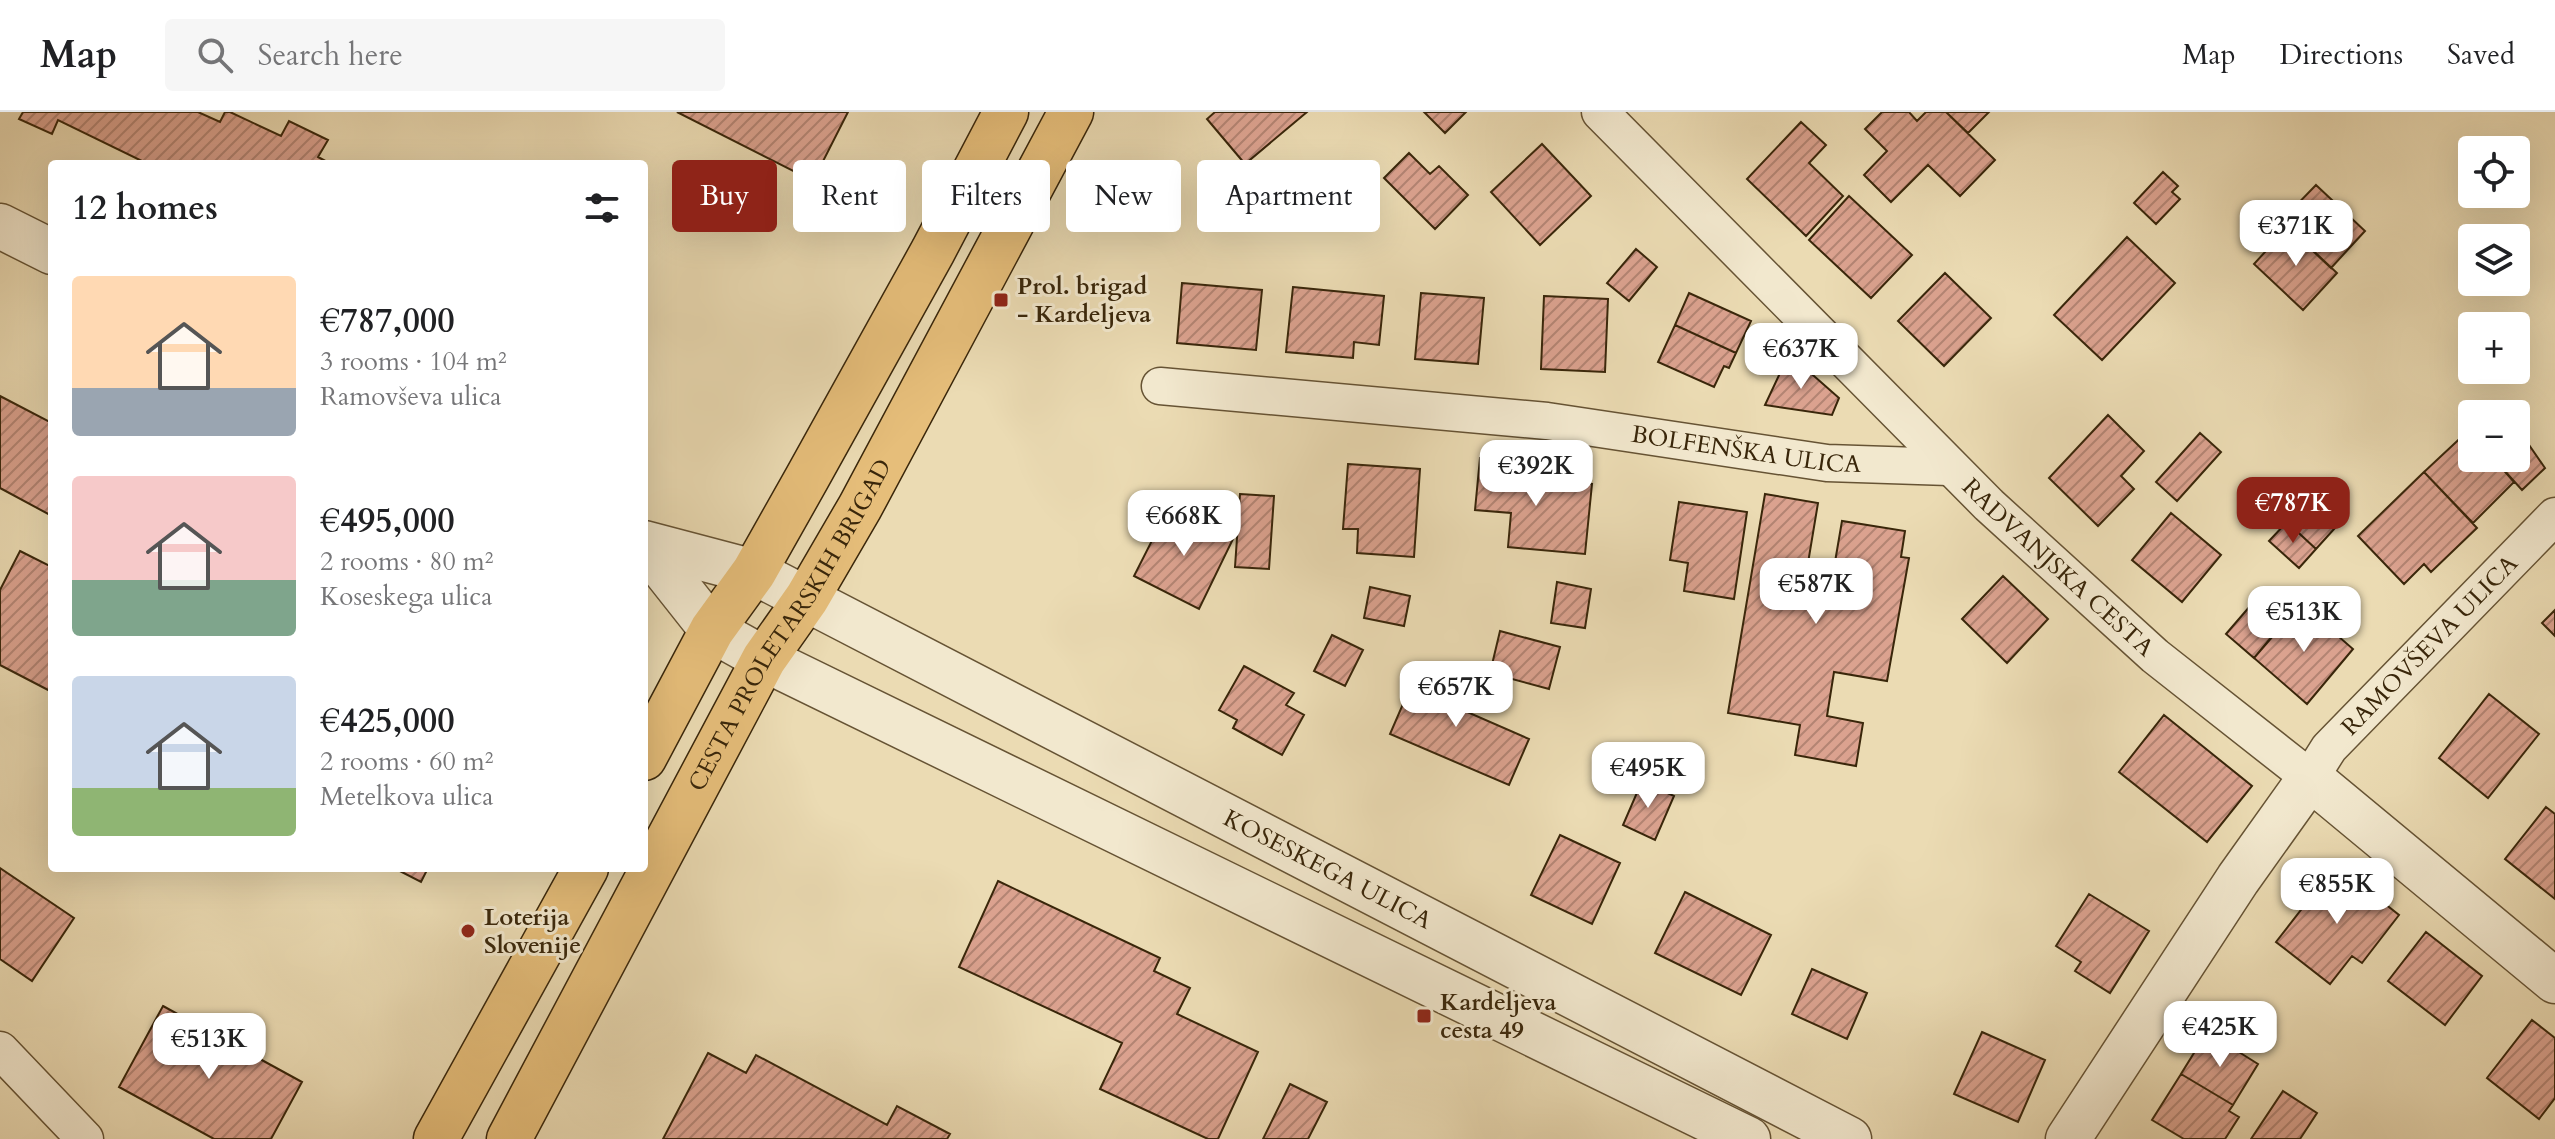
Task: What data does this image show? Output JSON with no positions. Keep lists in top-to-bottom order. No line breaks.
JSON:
{"streets":{"main road":["CESTA PROLETARSKIH BRIGAD"],"street":["BOLFENŠKA ULICA","RADVANJSKA CESTA","RAMOVŠEVA ULICA","KOSESKEGA ULICA"]},"crossings":[["BOLFENŠKA ULICA","RADVANJSKA CESTA"],["RADVANJSKA CESTA","RAMOVŠEVA ULICA"],["CESTA PROLETARSKIH BRIGAD","KOSESKEGA ULICA"]],"places":{"transit":["Prol. brigad - Kardeljeva","Kardeljeva cesta 49"],"other":["Loterija Slovenije"]},"page":{"header":"Map","search":"Search here","nav":["Map","Directions","Saved"],"map_buttons":["+","−"],"chip":["Buy","Rent","Filters","New","Apartment"],"heading":"12 homes","price":["€371K","€637K","€392K","€787K","€668K","€587K","€513K","€657K","€495K","€855K","€425K","€513K"],"list":[{"name":"€787,000","note":"3 rooms · 104 m² · Ramovševa ulica"},{"name":"€495,000","note":"2 rooms · 80 m² · Koseskega ulica"},{"name":"€425,000","note":"2 rooms · 60 m² · Metelkova ulica"}]}}
